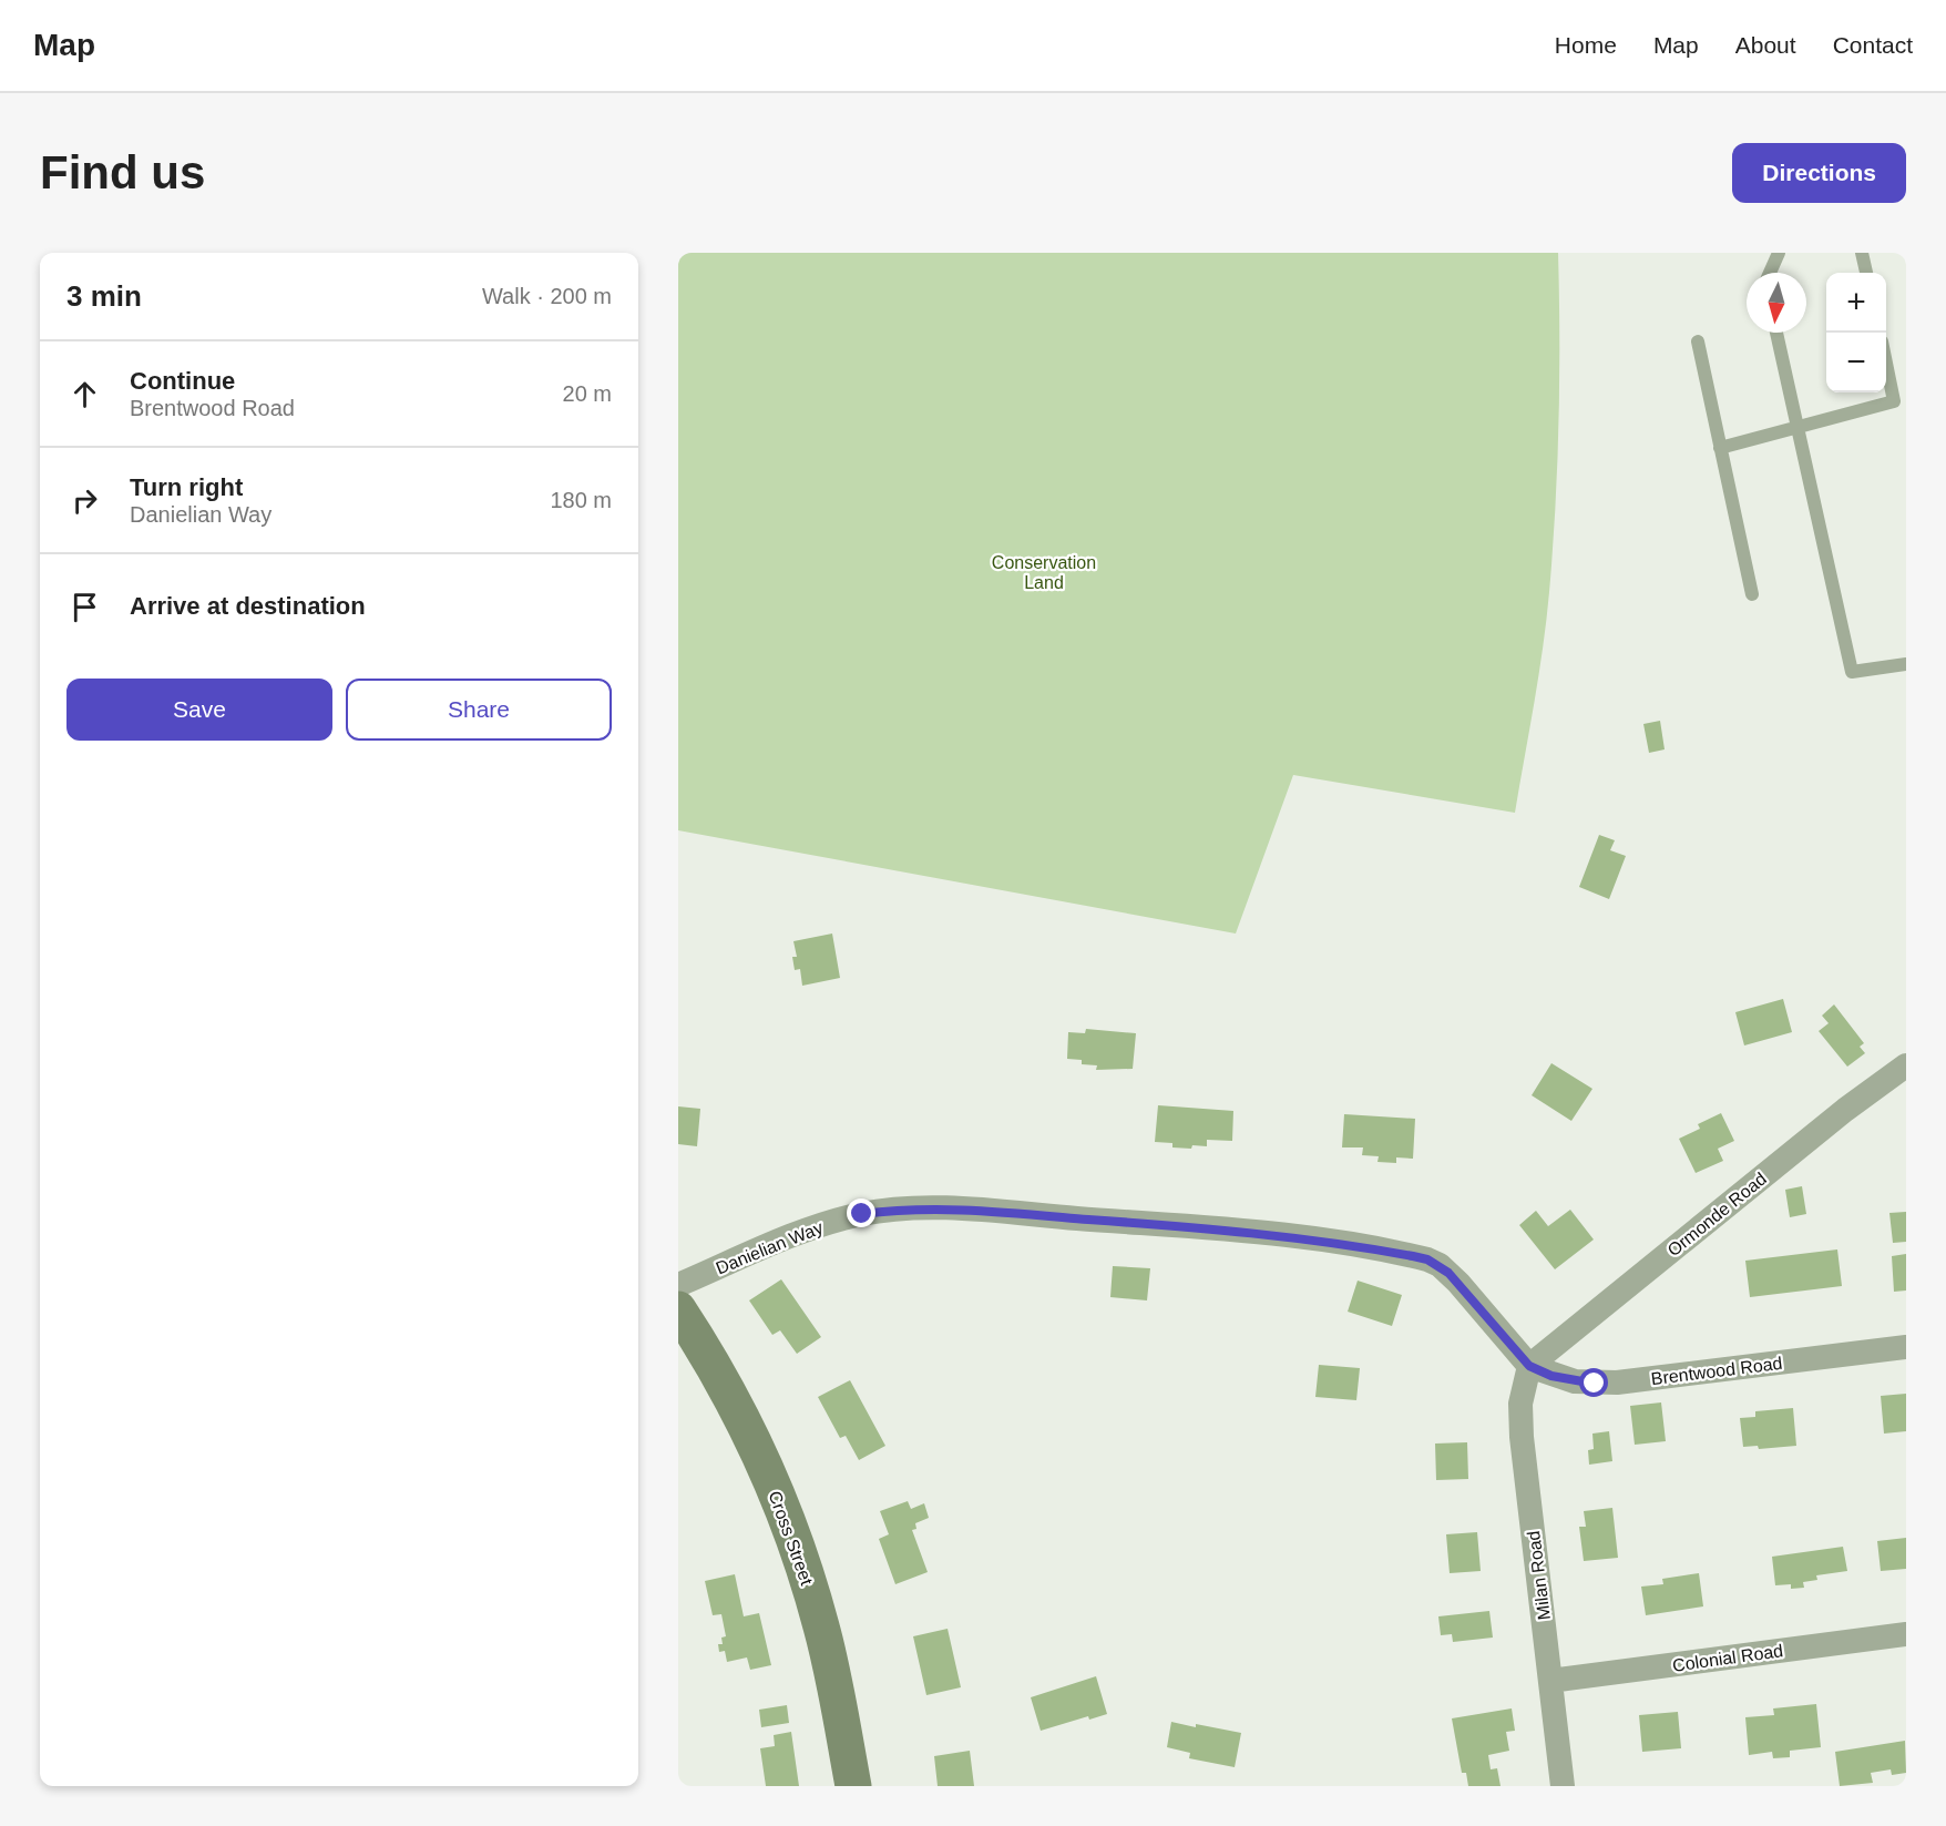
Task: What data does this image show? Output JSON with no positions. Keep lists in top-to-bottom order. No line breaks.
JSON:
{"streets":{"street":["Ormonde Road","Danielian Way","Brentwood Road","Cross Street","Milan Road","Colonial Road"]},"crossings":[["Ormonde Road","Danielian Way"],["Ormonde Road","Brentwood Road"],["Ormonde Road","Milan Road"],["Danielian Way","Brentwood Road"],["Danielian Way","Milan Road"],["Brentwood Road","Milan Road"],["Milan Road","Colonial Road"]],"parks":["Conservation Land"],"north":"bottom","page":{"header":"Map","nav":["Home","Map","About","Contact"],"buttons":["Directions",["Save","Share"]],"title":"Find us","heading":["3 min","Walk · 200 m"],"map_buttons":["+","−"],"list":[["Continue","Brentwood Road","20 m"],["Turn right","Danielian Way","180 m"],"Arrive at destination"]}}
